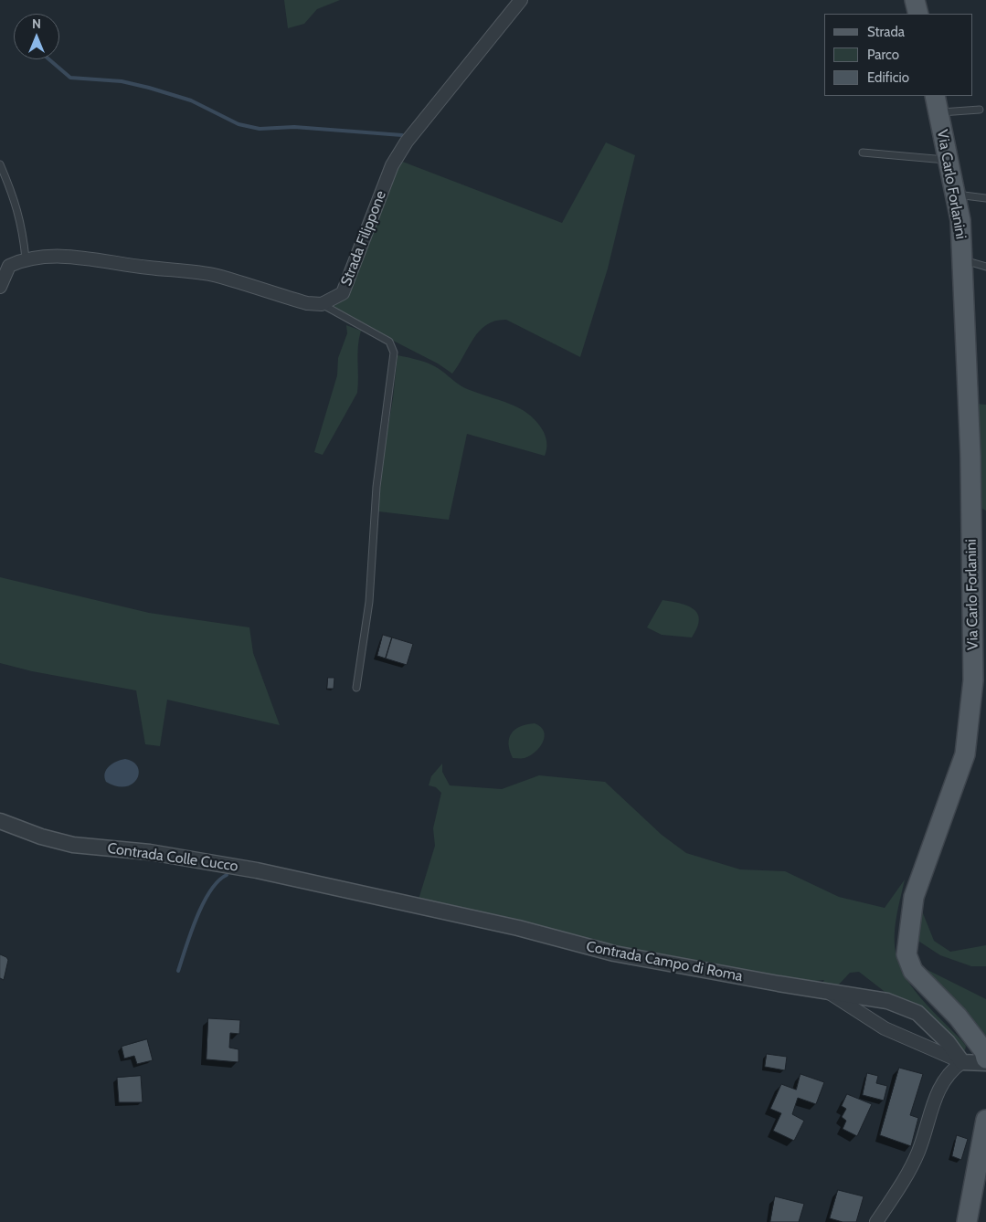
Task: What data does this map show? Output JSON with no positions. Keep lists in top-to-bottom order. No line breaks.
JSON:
{"streets":{"main road":["Via Carlo Forlanini"],"street":["Strada Filippone","Contrada Colle Cucco","Contrada Campo di Roma"]},"crossings":[["Contrada Colle Cucco","Contrada Campo di Roma"]],"legend":["Strada","Parco","Edificio"],"north":"top"}
